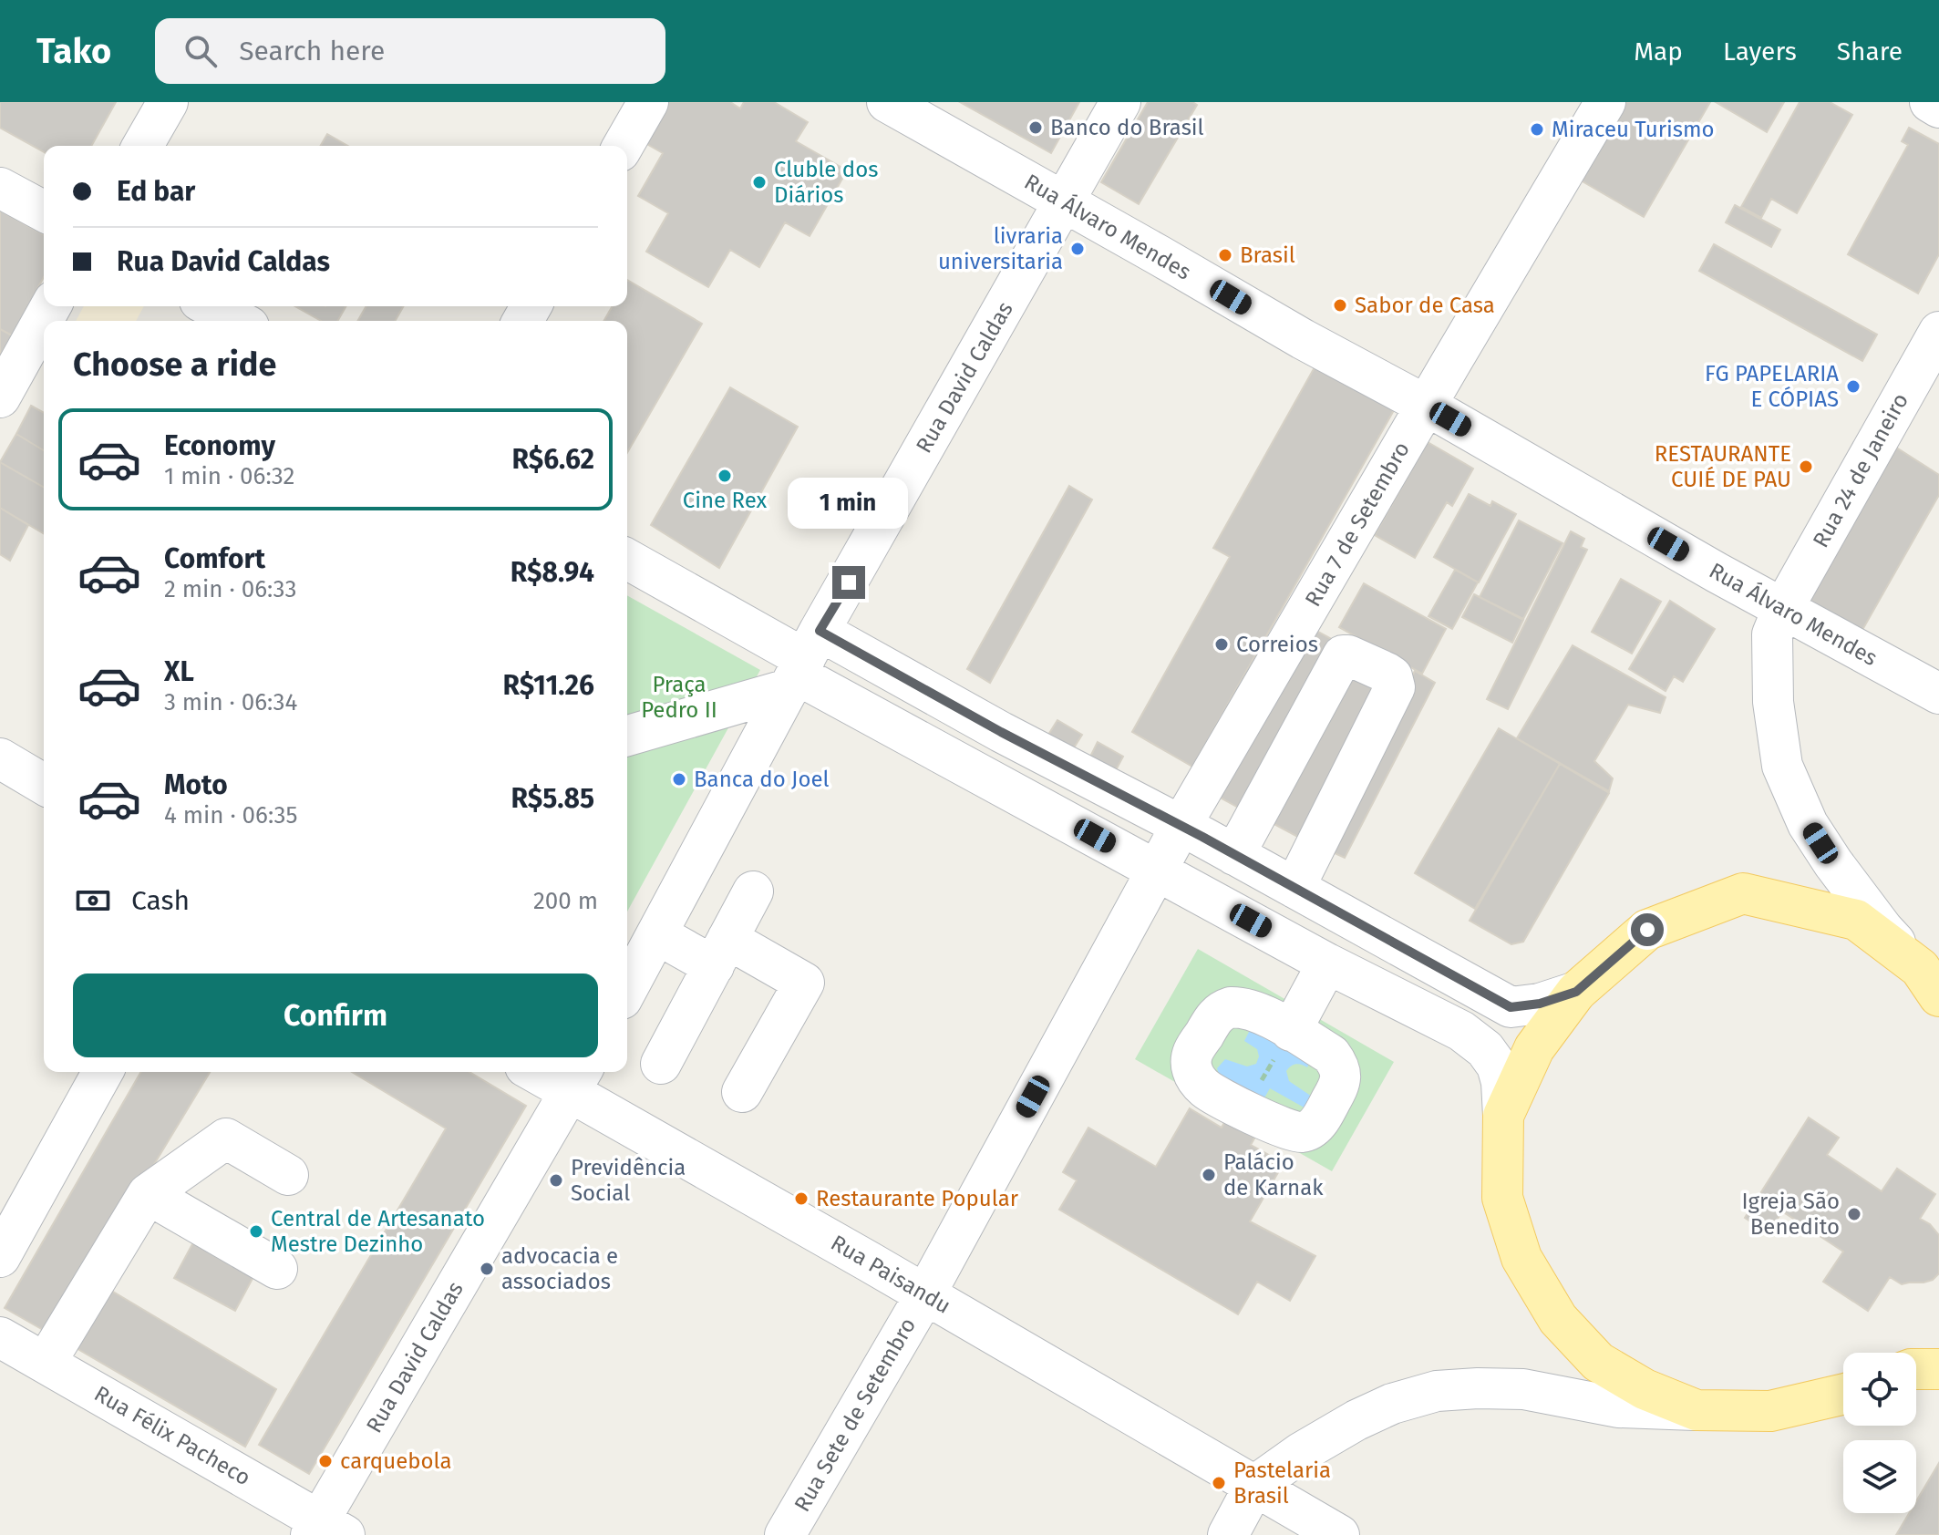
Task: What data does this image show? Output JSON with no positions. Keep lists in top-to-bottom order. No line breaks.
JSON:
{"streets":{"street":["Rua Álvaro Mendes","Rua David Caldas","Rua 24 de Janeiro","Rua 7 de Setembro","Rua Paisandu","Rua Sete de Setembro","Rua Félix Pacheco"]},"crossings":[["Rua Álvaro Mendes","Rua David Caldas"],["Rua Álvaro Mendes","Rua 24 de Janeiro"],["Rua Álvaro Mendes","Rua 7 de Setembro"],["Rua David Caldas","Rua Paisandu"],["Rua David Caldas","Rua Félix Pacheco"],["Rua 7 de Setembro","Rua Paisandu"],["Rua 7 de Setembro","Rua Sete de Setembro"],["Rua Paisandu","Rua Sete de Setembro"]],"parks":["Praça Pedro II"],"places":["Banco do Brasil","Miraceu Turismo","Cluble dos Diários","livraria universitaria","Brasil","Sabor de Casa","FG PAPELARIA E CÓPIAS","RESTAURANTE CUIÉ DE PAU","Cine Rex","Correios","Banca do Joel","Palácio de Karnak","Previdência Social","Restaurante Popular","Igreja São Benedito","Central de Artesanato Mestre Dezinho","advocacia e associados","carquebola","Pastelaria Brasil"],"page":{"header":"Tako","search":"Search here","nav":["Map","Layers","Share"],"banner":["Ed bar","Rua David Caldas"],"heading":"Choose a ride","list":[{"name":"Economy","note":"1 min · 06:32","value":"R$6.62"},{"name":"Comfort","note":"2 min · 06:33","value":"R$8.94"},{"name":"XL","note":"3 min · 06:34","value":"R$11.26"},{"name":"Moto","note":"4 min · 06:35","value":"R$5.85"}],"bubble":"1 min","pay":["Cash","200 m"],"buttons":"Confirm"}}
